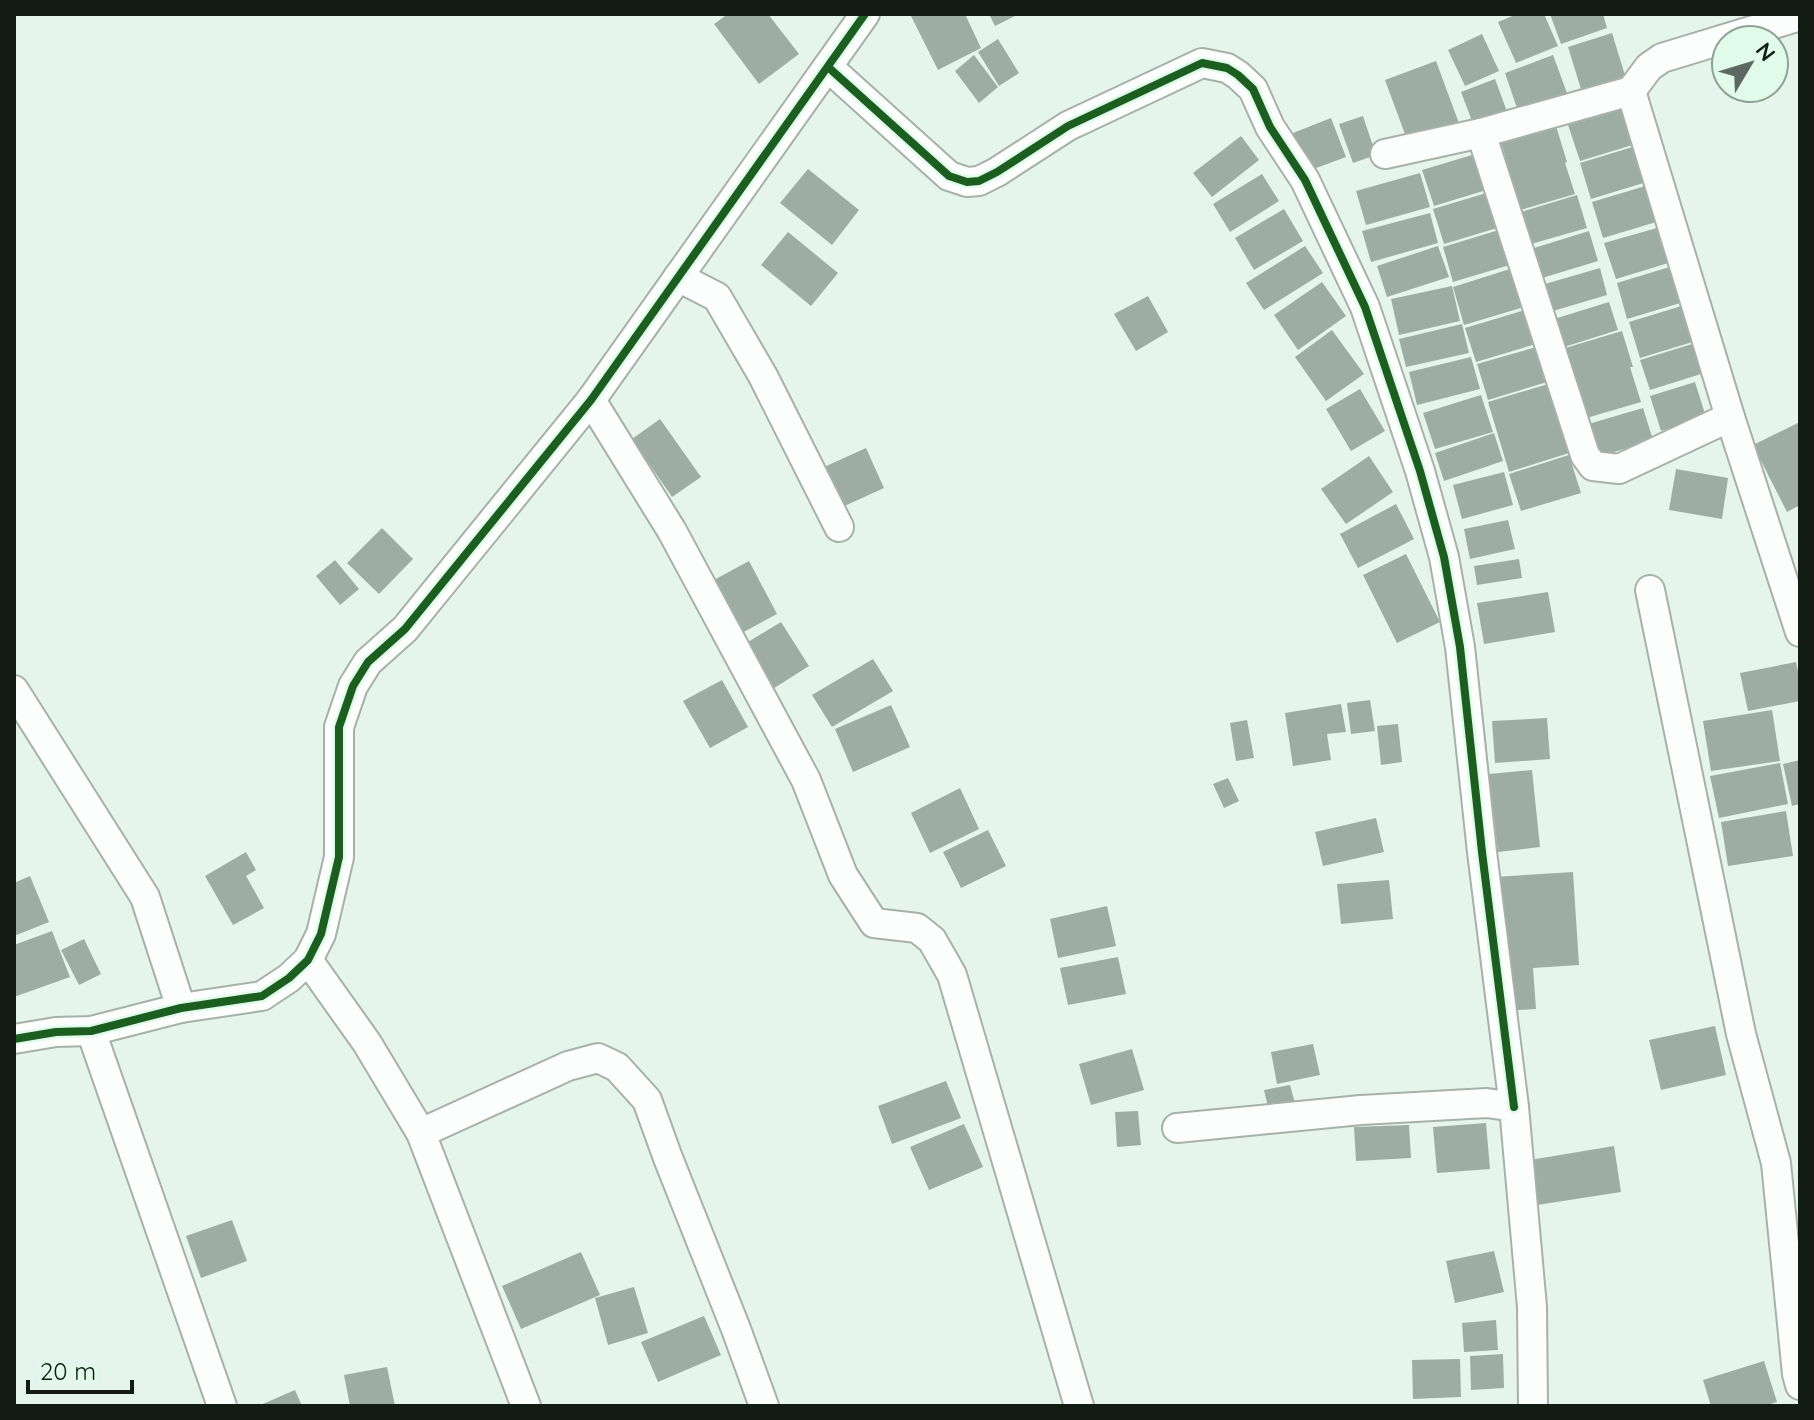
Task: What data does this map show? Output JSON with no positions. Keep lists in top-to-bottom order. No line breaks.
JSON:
{"scale_bar":"20 m","north":"top right"}
